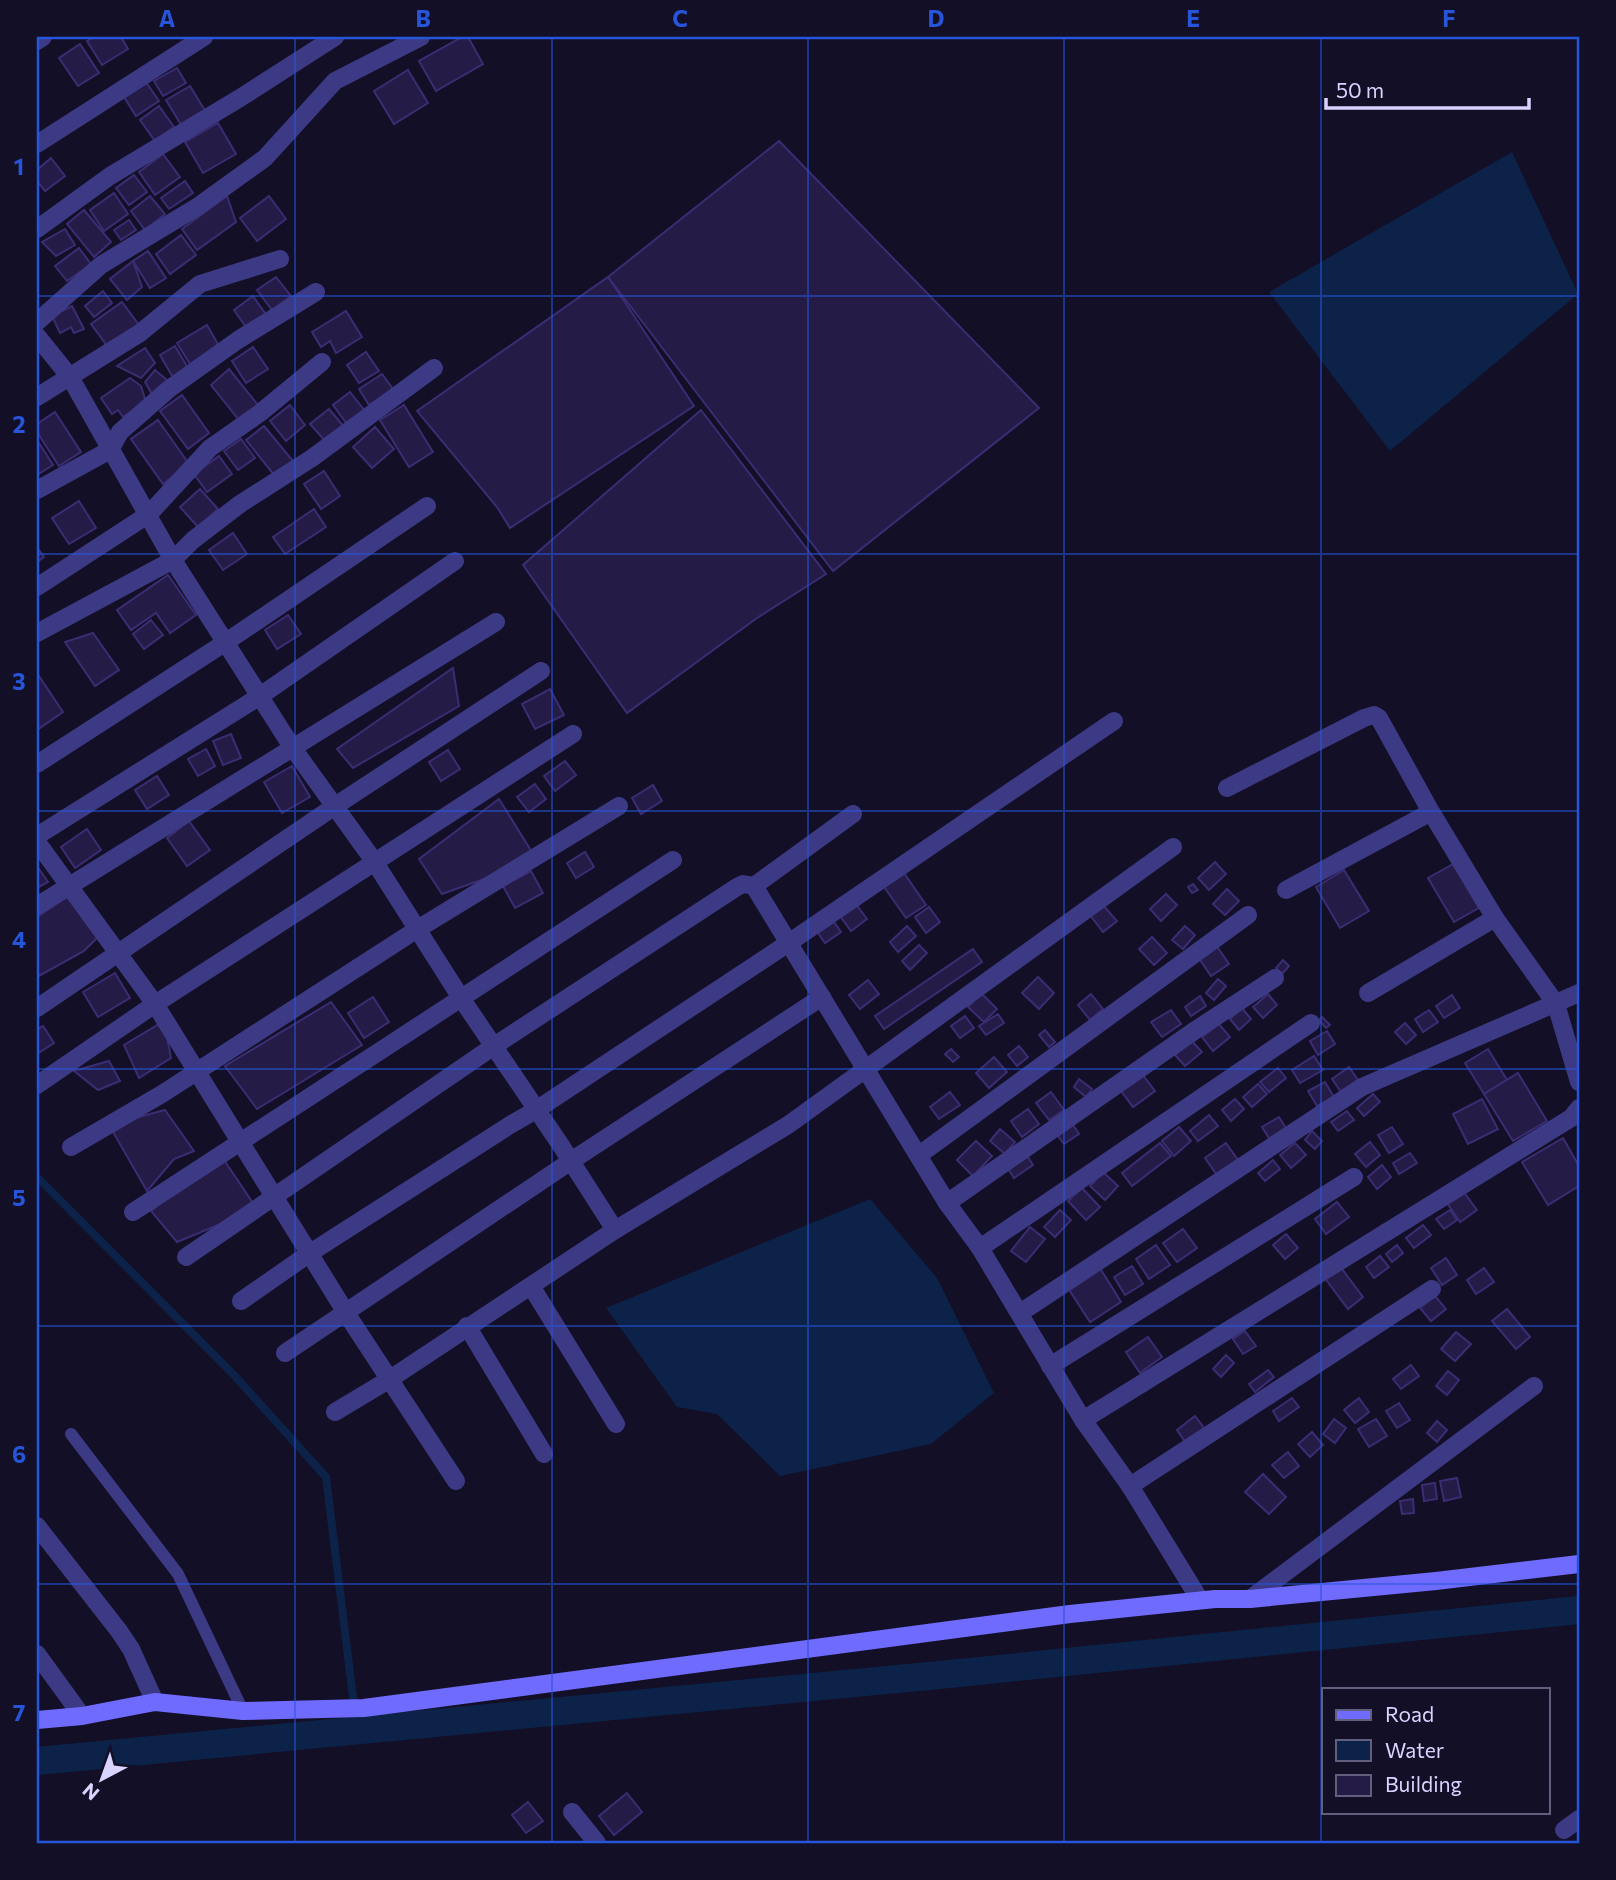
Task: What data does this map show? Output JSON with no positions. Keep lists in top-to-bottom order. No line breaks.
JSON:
{"legend":["Road","Water","Building"],"scale_bar":"50 m","north":"bottom left","grid":{"columns":["A","B","C","D","E","F"],"rows":["1","2","3","4","5","6","7"]}}
